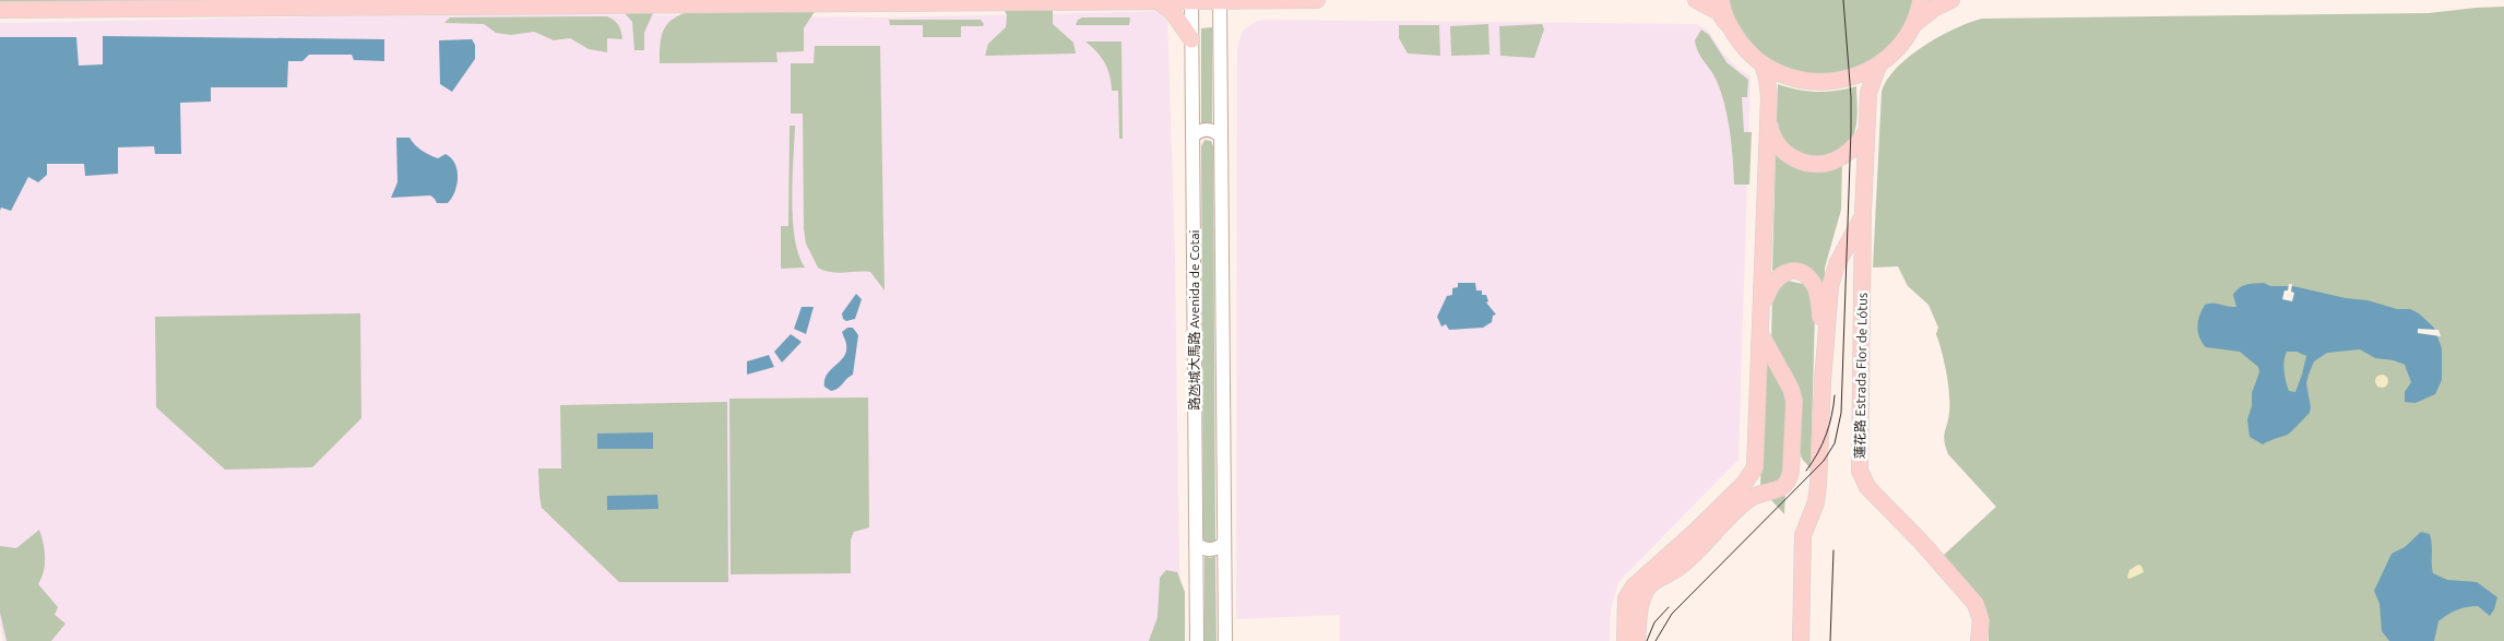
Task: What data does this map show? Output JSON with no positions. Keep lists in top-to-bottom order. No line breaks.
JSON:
{"streets":{"main road":["蓮花路 Estrada Flor de Lótus"],"street":["路氹城大馬路 Avenida de Cotai"]}}
